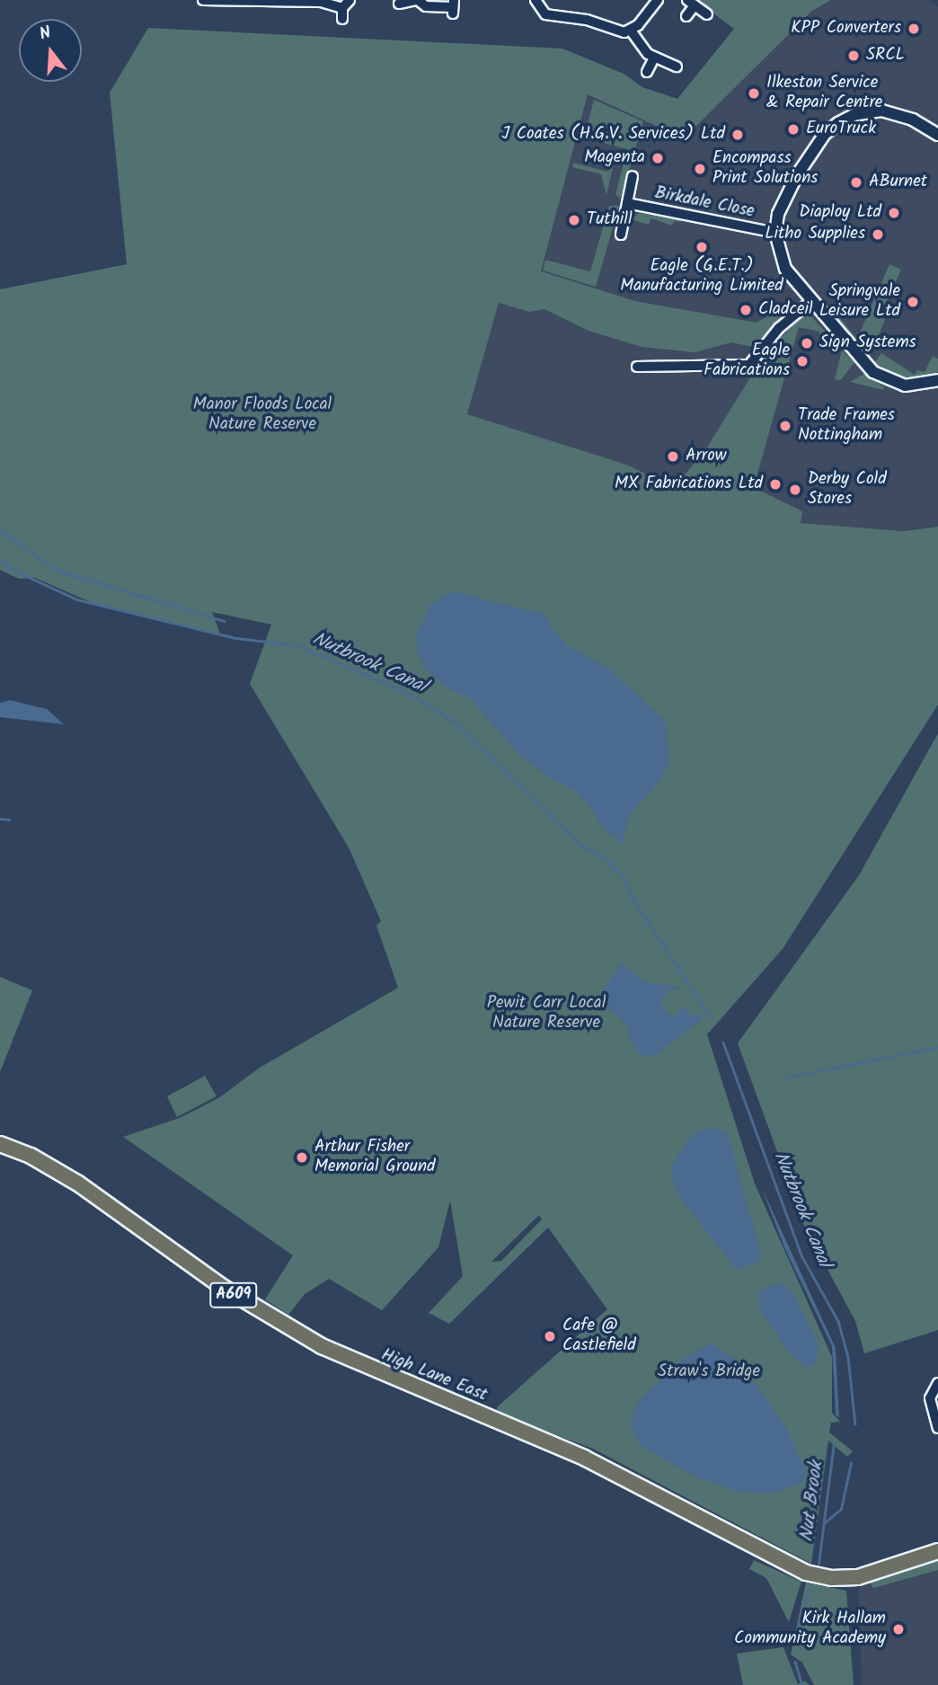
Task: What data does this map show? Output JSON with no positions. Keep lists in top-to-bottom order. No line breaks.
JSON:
{"streets":{"main road":["A609","High Lane East"],"street":["Birkdale Close"]},"water":["Nutbrook Canal","Nut Brook"],"parks":["Manor Floods Local Nature Reserve","Pewit Carr Local Nature Reserve","Straw's Bridge"],"places":["KPP Converters","SRCL","Ilkeston Service & Repair Centre","EuroTruck","J Coates (H.G.V. Services) Ltd","Magenta","Encompass Print Solutions","ABurnet","Diaploy Ltd","Tuthill","Litho Supplies","Eagle (G.E.T.) Manufacturing Limited","Springvale Leisure Ltd","Cladceil","Sign Systems","Eagle Fabrications","Trade Frames Nottingham","Arrow","MX Fabrications Ltd","Derby Cold Stores","Arthur Fisher Memorial Ground","Cafe @ Castlefield","Kirk Hallam Community Academy"],"north":"top"}
